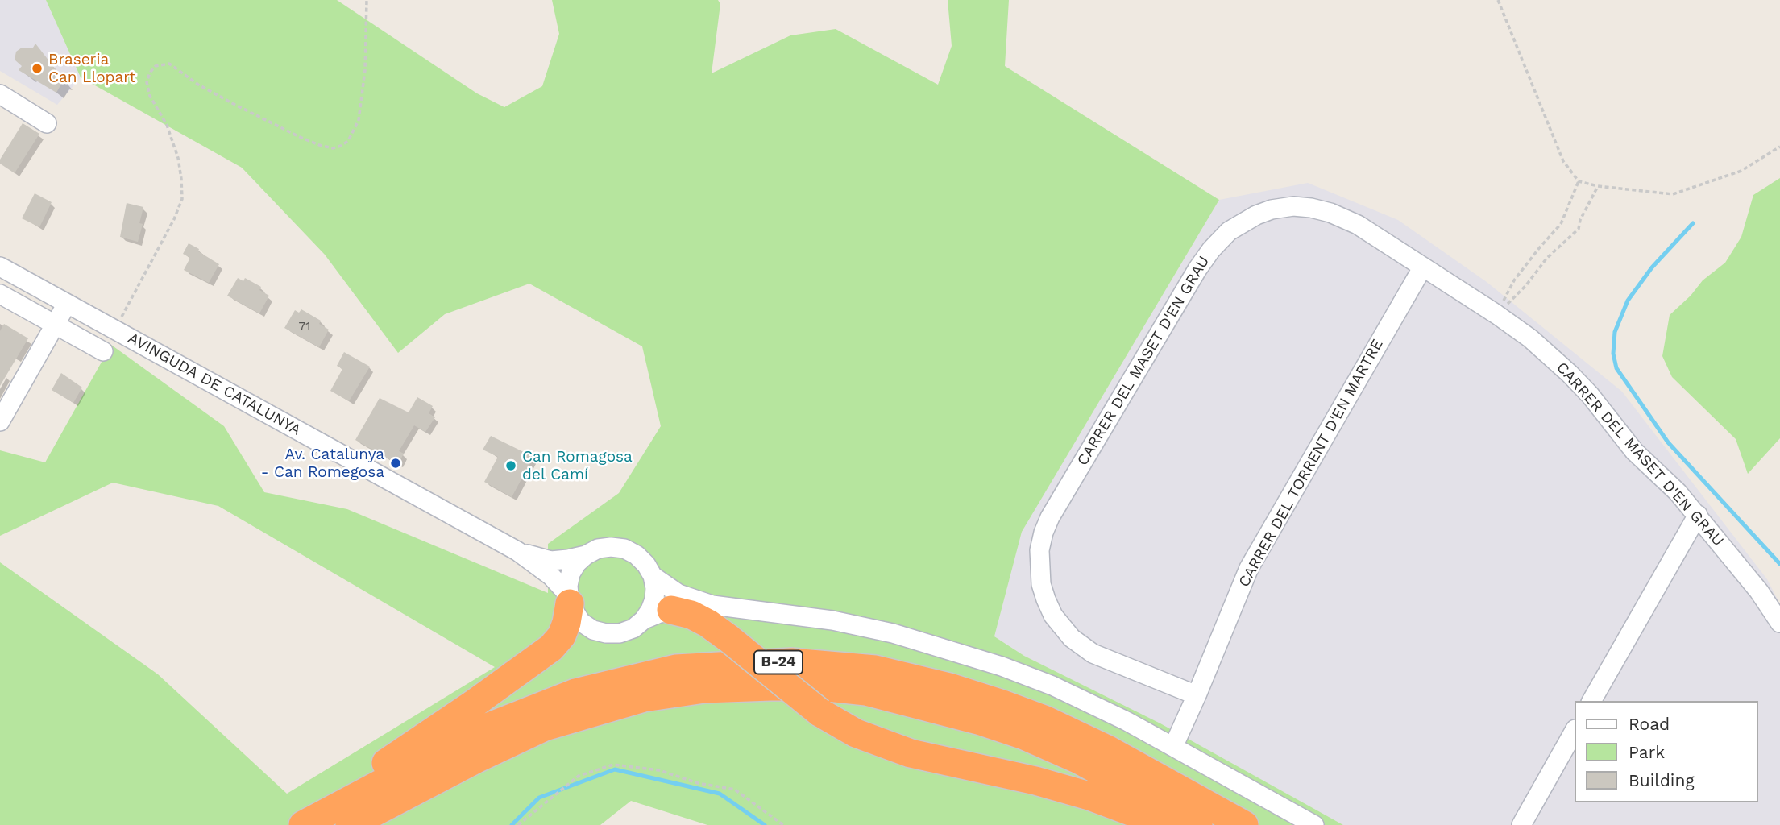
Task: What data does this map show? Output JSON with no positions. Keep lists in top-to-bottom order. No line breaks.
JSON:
{"streets":{"highway":["B-24"],"street":["CARRER DEL MASET D'EN GRAU","AVINGUDA DE CATALUNYA","CARRER DEL TORRENT D'EN MARTRE"]},"crossings":[["CARRER DEL MASET D'EN GRAU","CARRER DEL TORRENT D'EN MARTRE"]],"places":["Braseria Can Llopart","Av. Catalunya - Can Romegosa","Can Romagosa del Camí"],"house_numbers":["71"],"legend":["Road","Park","Building"]}
